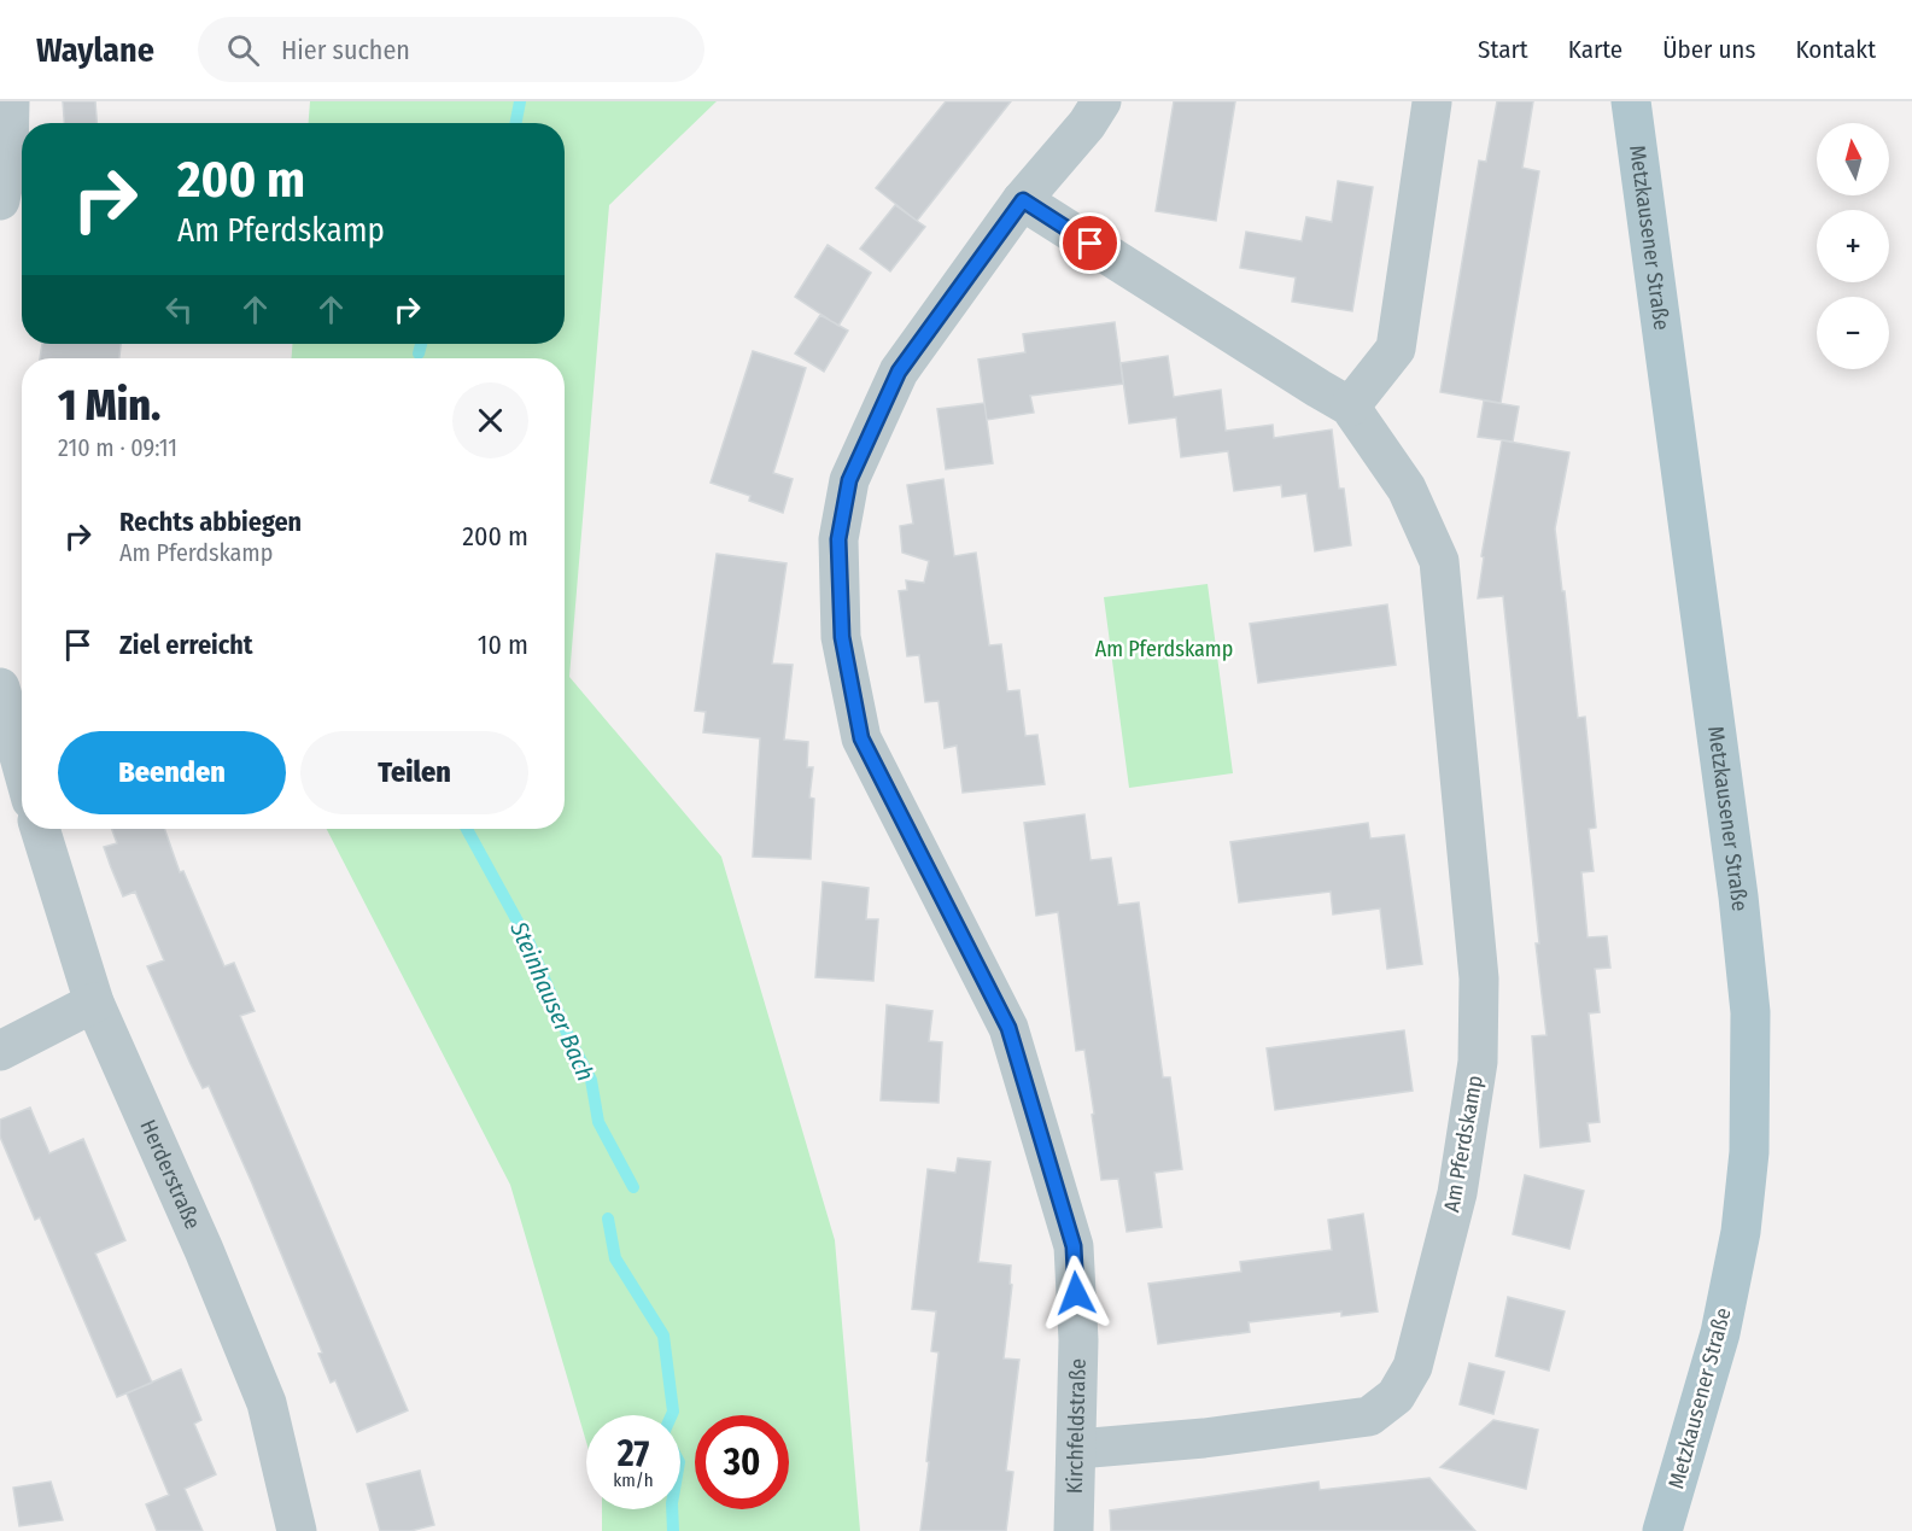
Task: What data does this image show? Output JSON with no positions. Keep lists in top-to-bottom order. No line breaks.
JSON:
{"streets":{"main road":["Metzkausener Straße"],"street":["Am Pferdskamp","Herderstraße","Kirchfeldstraße"]},"crossings":[["Am Pferdskamp","Kirchfeldstraße"]],"water":["Steinhauser Bach"],"parks":["Am Pferdskamp"],"north":"top","page":{"header":"Waylane","search":"Hier suchen","nav":["Start","Karte","Über uns","Kontakt"],"map_buttons":["+","−"],"turn":["200 m","Am Pferdskamp"],"heading":["1 Min.","210 m · 09:11"],"list":[{"name":"Rechts abbiegen","note":"Am Pferdskamp","value":"200 m"},{"name":"Ziel erreicht","value":"10 m"}],"buttons":["Beenden","Teilen"],"speed":"27 km/h","limit":"30"}}
